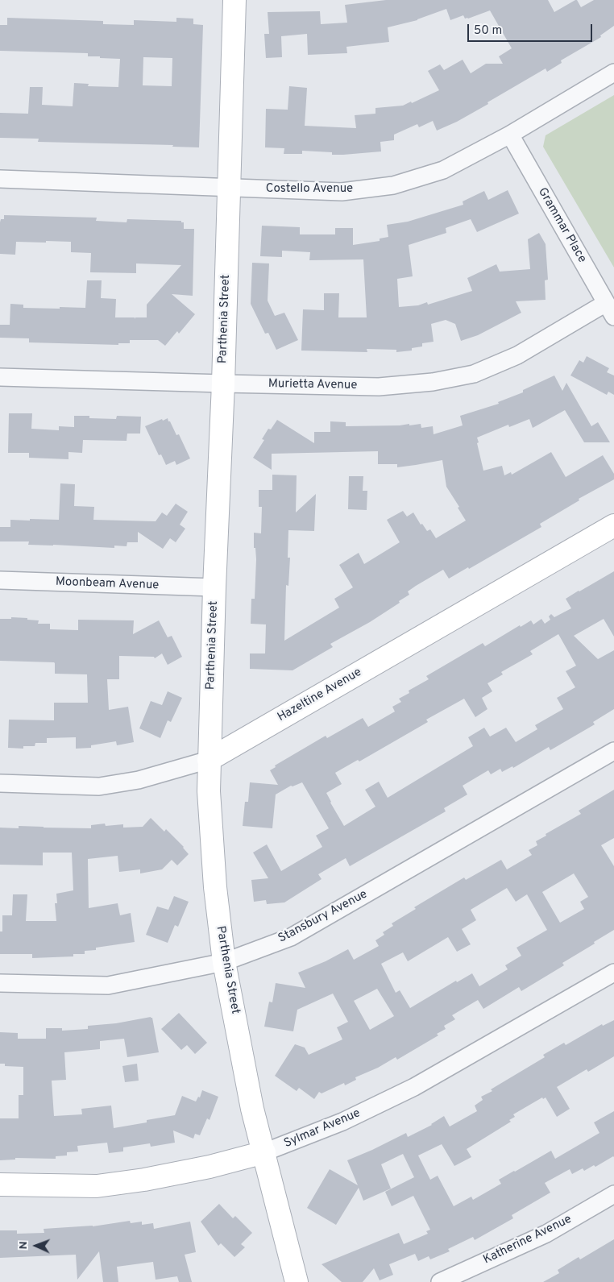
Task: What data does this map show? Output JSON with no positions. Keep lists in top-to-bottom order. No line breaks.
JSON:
{"streets":{"street":["Costello Avenue","Grammar Place","Parthenia Street","Murietta Avenue","Moonbeam Avenue","Hazeltine Avenue","Stansbury Avenue","Sylmar Avenue","Katherine Avenue"]},"crossings":[["Costello Avenue","Grammar Place"],["Costello Avenue","Parthenia Street"],["Grammar Place","Murietta Avenue"],["Parthenia Street","Murietta Avenue"],["Parthenia Street","Moonbeam Avenue"],["Parthenia Street","Hazeltine Avenue"],["Parthenia Street","Stansbury Avenue"],["Parthenia Street","Sylmar Avenue"]],"scale_bar":"50 m","north":"left"}
